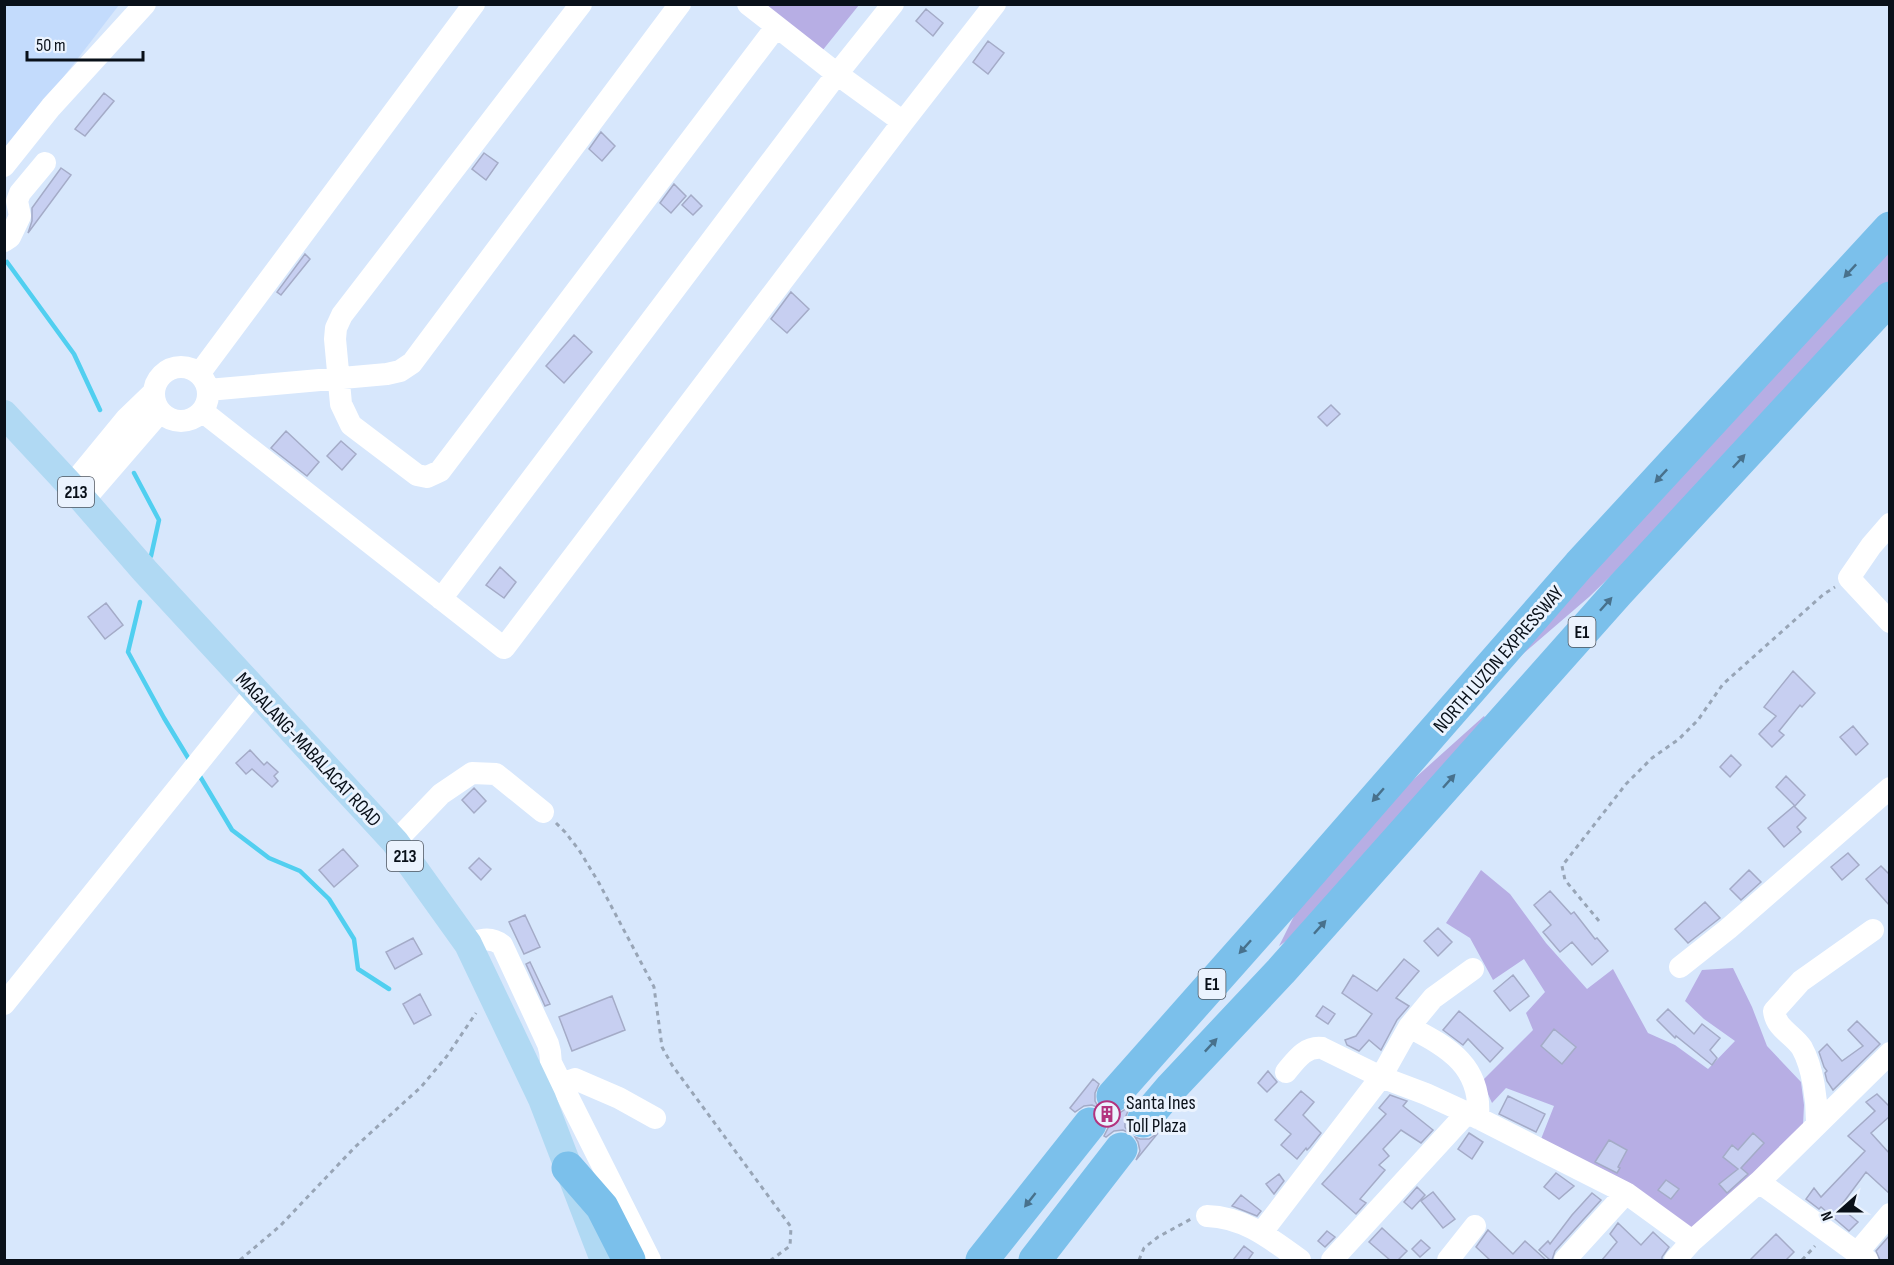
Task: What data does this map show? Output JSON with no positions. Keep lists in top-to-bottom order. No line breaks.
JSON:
{"streets":{"highway":["E1","NORTH LUZON EXPRESSWAY"],"main road":["213","MAGALANG-MABALACAT ROAD"]},"places":{"building":["Santa Ines Toll Plaza"]},"scale_bar":"50 m","north":"left"}
